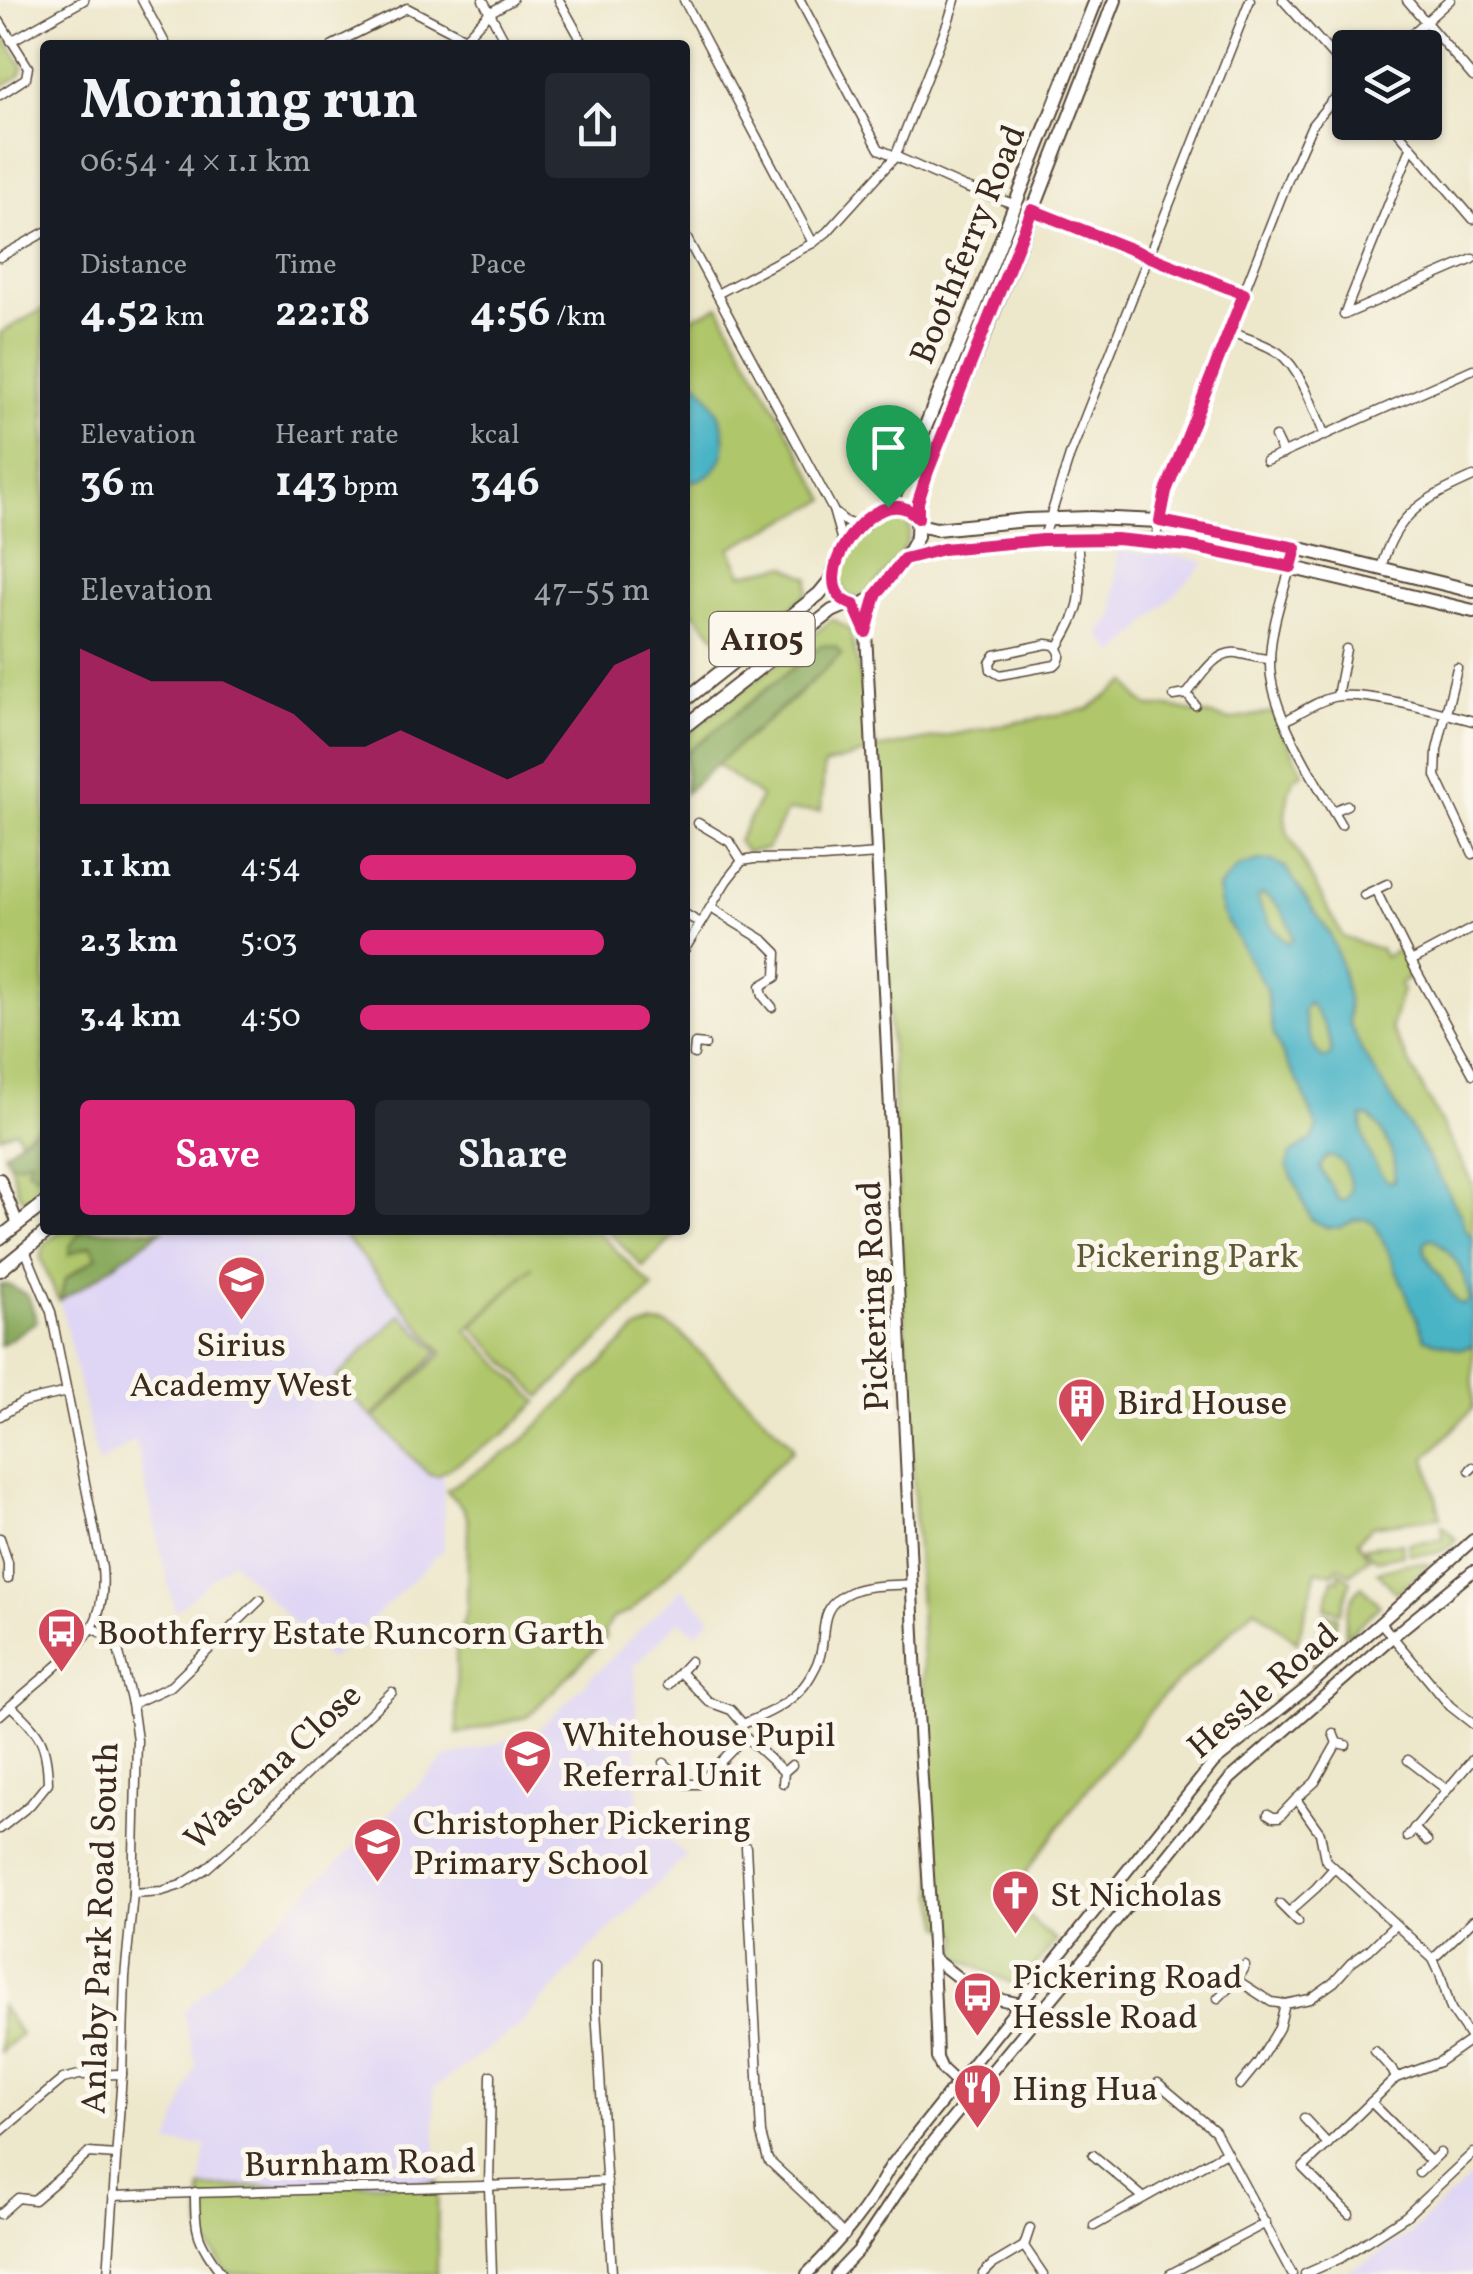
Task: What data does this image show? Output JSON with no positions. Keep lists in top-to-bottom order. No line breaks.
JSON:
{"streets":{"main road":["Boothferry Road","A1105"],"street":["Pickering Road","Hessle Road","Wascana Close","Anlaby Park Road South","Burnham Road"]},"crossings":[["Boothferry Road","A1105"],["A1105","Pickering Road"],["Pickering Road","Hessle Road"],["Wascana Close","Anlaby Park Road South"],["Anlaby Park Road South","Burnham Road"]],"parks":["Pickering Park"],"places":{"school or university":["Sirius Academy West","Whitehouse Pupil Referral Unit","Christopher Pickering Primary School"],"building":["Bird House"],"bus stop":["Boothferry Estate Runcorn Garth","Pickering Road Hessle Road"],"church":["St Nicholas"],"restaurant":["Hing Hua"]},"page":{"heading":["Morning run","06:54 · 4 × 1.1 km"],"stats":[["Distance","4.52 km"],["Time","22:18"],["Pace","4:56 /km"],["Elevation","36 m"],["Heart rate","143 bpm"],["kcal","346"]],"chart":["Elevation","47–55 m"],"list":[{"name":"1.1 km","note":"4:54"},{"name":"2.3 km","note":"5:03"},{"name":"3.4 km","note":"4:50"}],"buttons":["Save","Share"]}}
